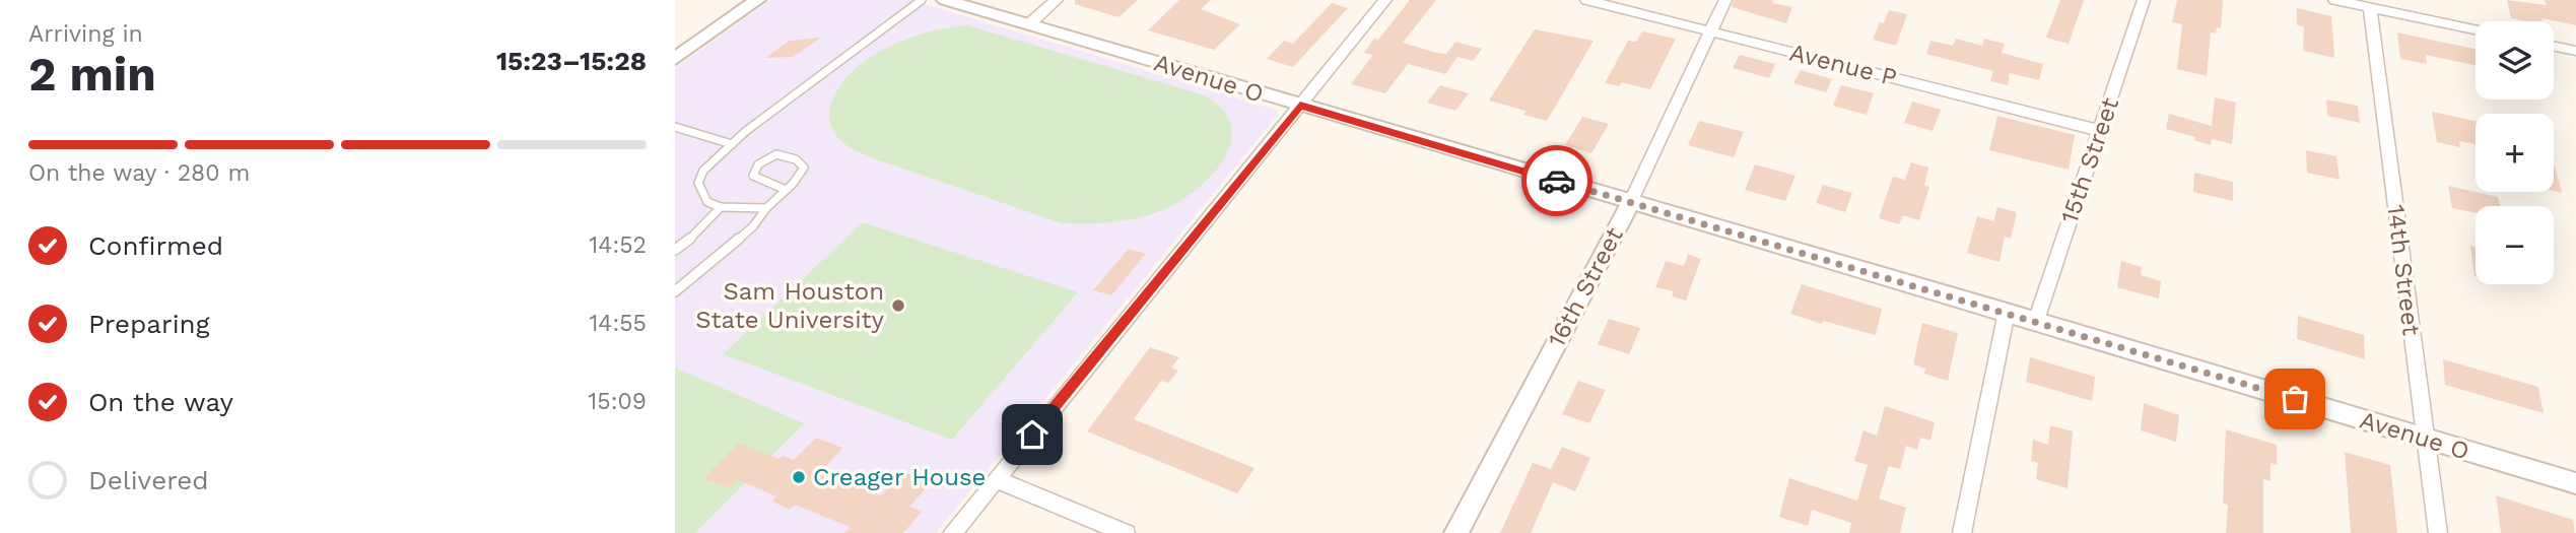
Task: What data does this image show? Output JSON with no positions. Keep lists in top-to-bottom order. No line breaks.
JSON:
{"streets":{"street":["Avenue P","Avenue O","15th Street","14th Street","16th Street"]},"crossings":[["Avenue P","15th Street"],["Avenue P","16th Street"],["Avenue O","15th Street"],["Avenue O","14th Street"],["Avenue O","16th Street"]],"places":["Sam Houston State University","Creager House"],"page":{"heading":["2 min","Arriving in","15:23–15:28"],"map_buttons":["+","−"],"bar":"On the way · 280 m","list":[["Confirmed","14:52"],["Preparing","14:55"],["On the way","15:09"],"Delivered"]}}
